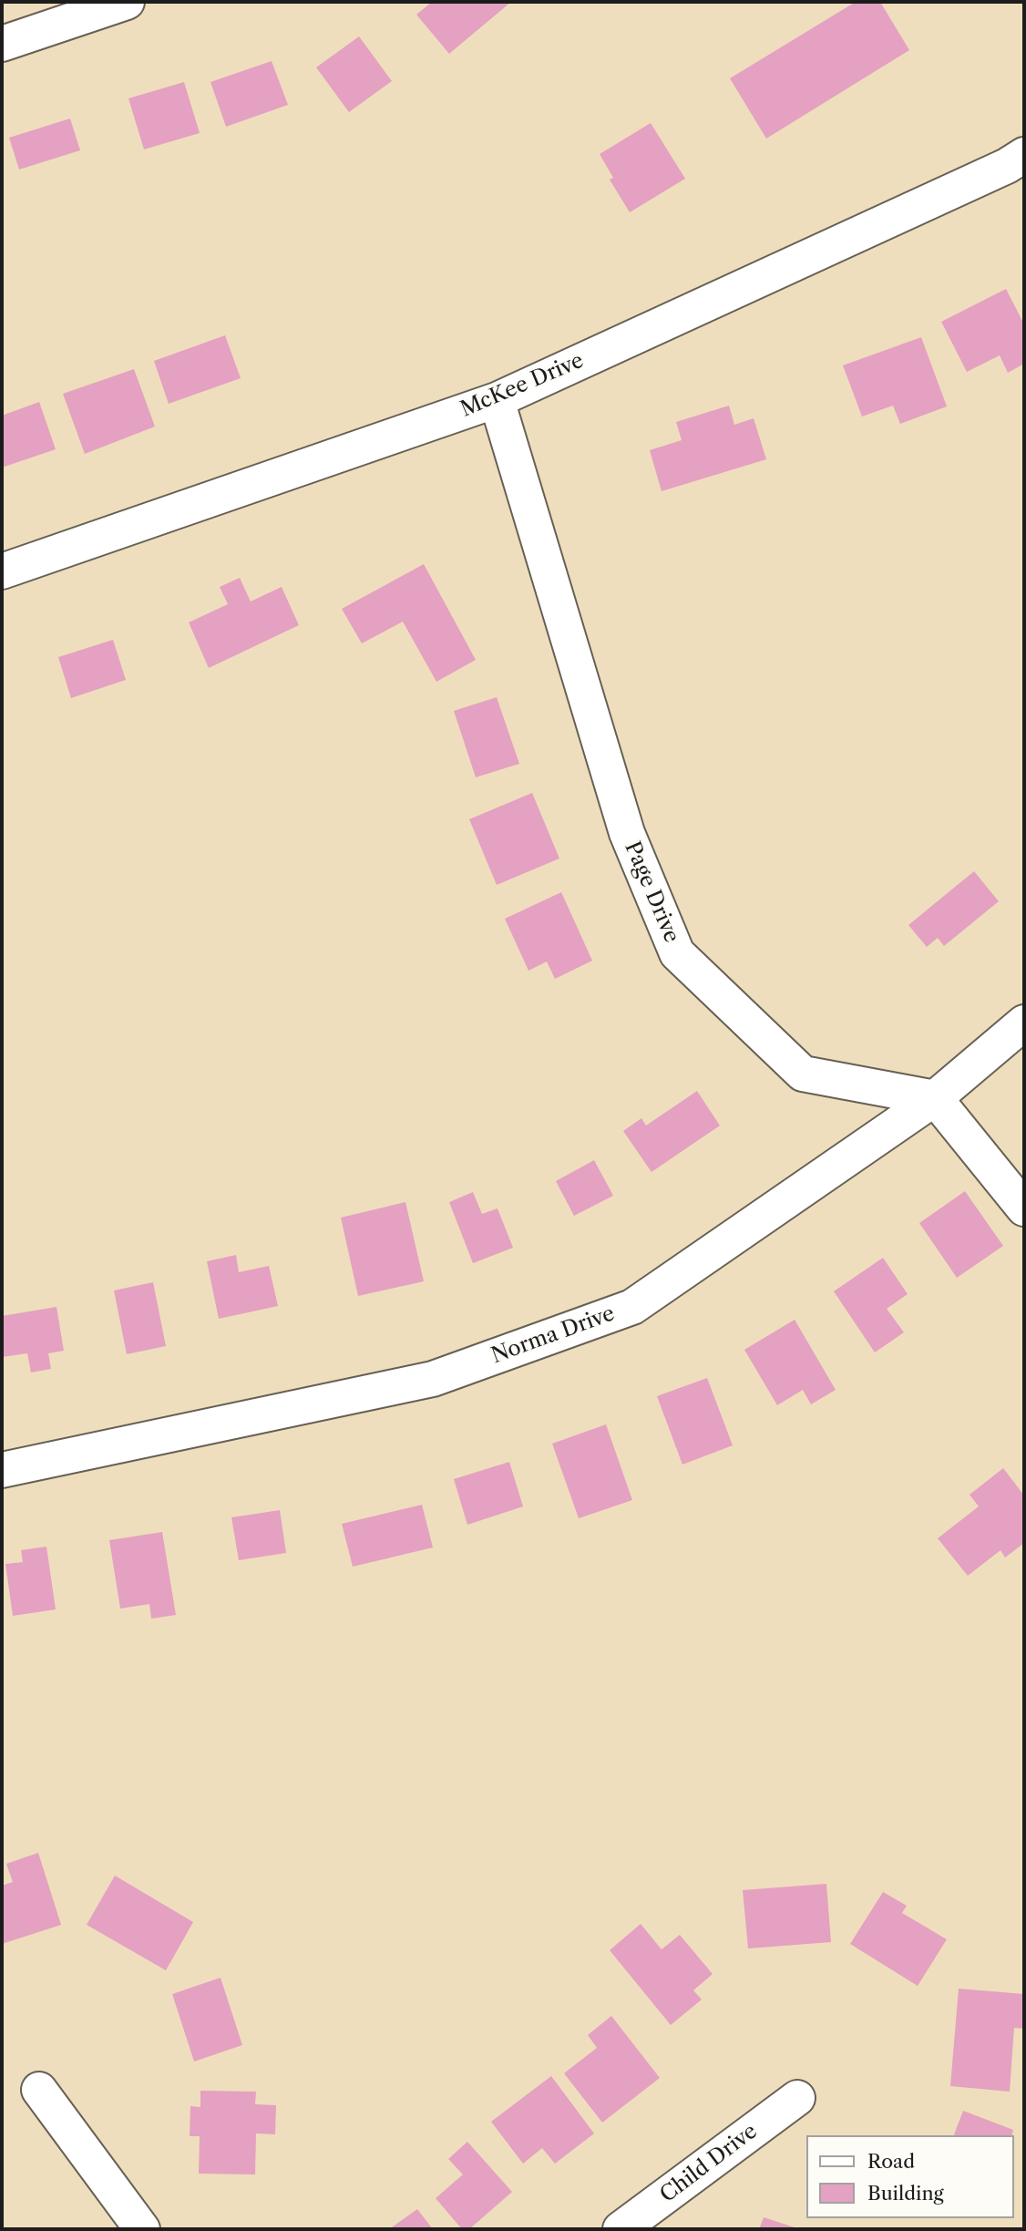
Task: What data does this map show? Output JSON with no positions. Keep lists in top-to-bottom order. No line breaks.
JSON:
{"streets":{"street":["McKee Drive","Page Drive","Norma Drive","Child Drive"]},"crossings":[["McKee Drive","Page Drive"],["Page Drive","Norma Drive"]],"legend":["Road","Building"]}
